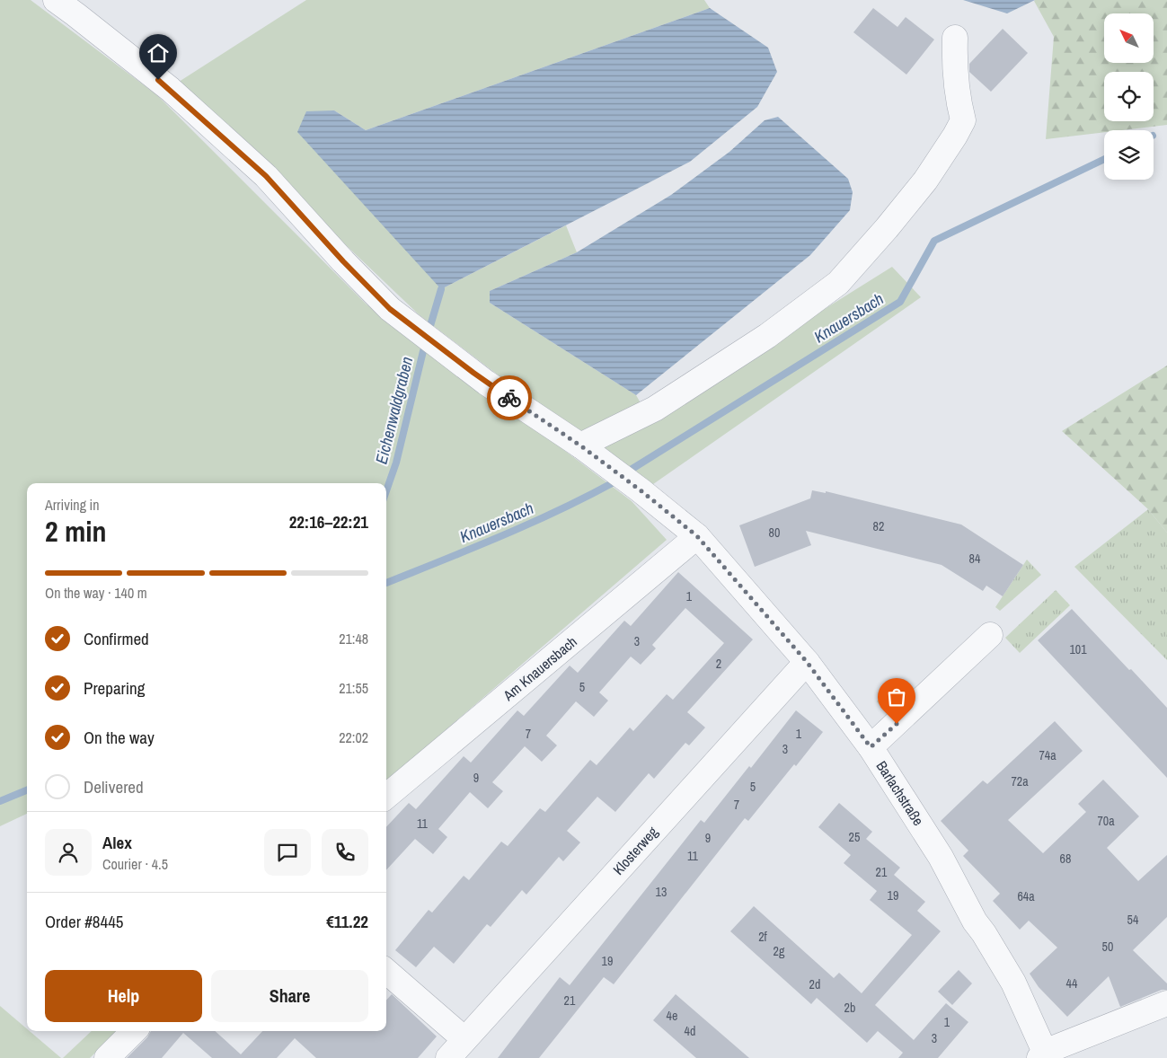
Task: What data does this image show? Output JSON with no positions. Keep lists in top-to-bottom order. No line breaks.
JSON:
{"streets":{"street":["Am Knauersbach","Barlachstraße","Klosterweg"]},"crossings":[["Am Knauersbach","Barlachstraße"],["Barlachstraße","Klosterweg"]],"water":["Knauersbach","Eichenwaldgraben"],"house_numbers":["82","80","84","1","3","101","2","5","7","1","3","74a","9","72a","5","7","70a","11","25","9","11","68","21","13","19","64a","54","2f","50","2g","19","44","2d","21","2b","4e","1","4d","3"],"north":"top left","page":{"heading":["2 min","Arriving in","22:16–22:21"],"panel":["Alex","Courier · 4.5","Order #8445","€11.22"],"bar":"On the way · 140 m","list":[["Confirmed","21:48"],["Preparing","21:55"],["On the way","22:02"],"Delivered"],"buttons":["Help","Share"]}}
